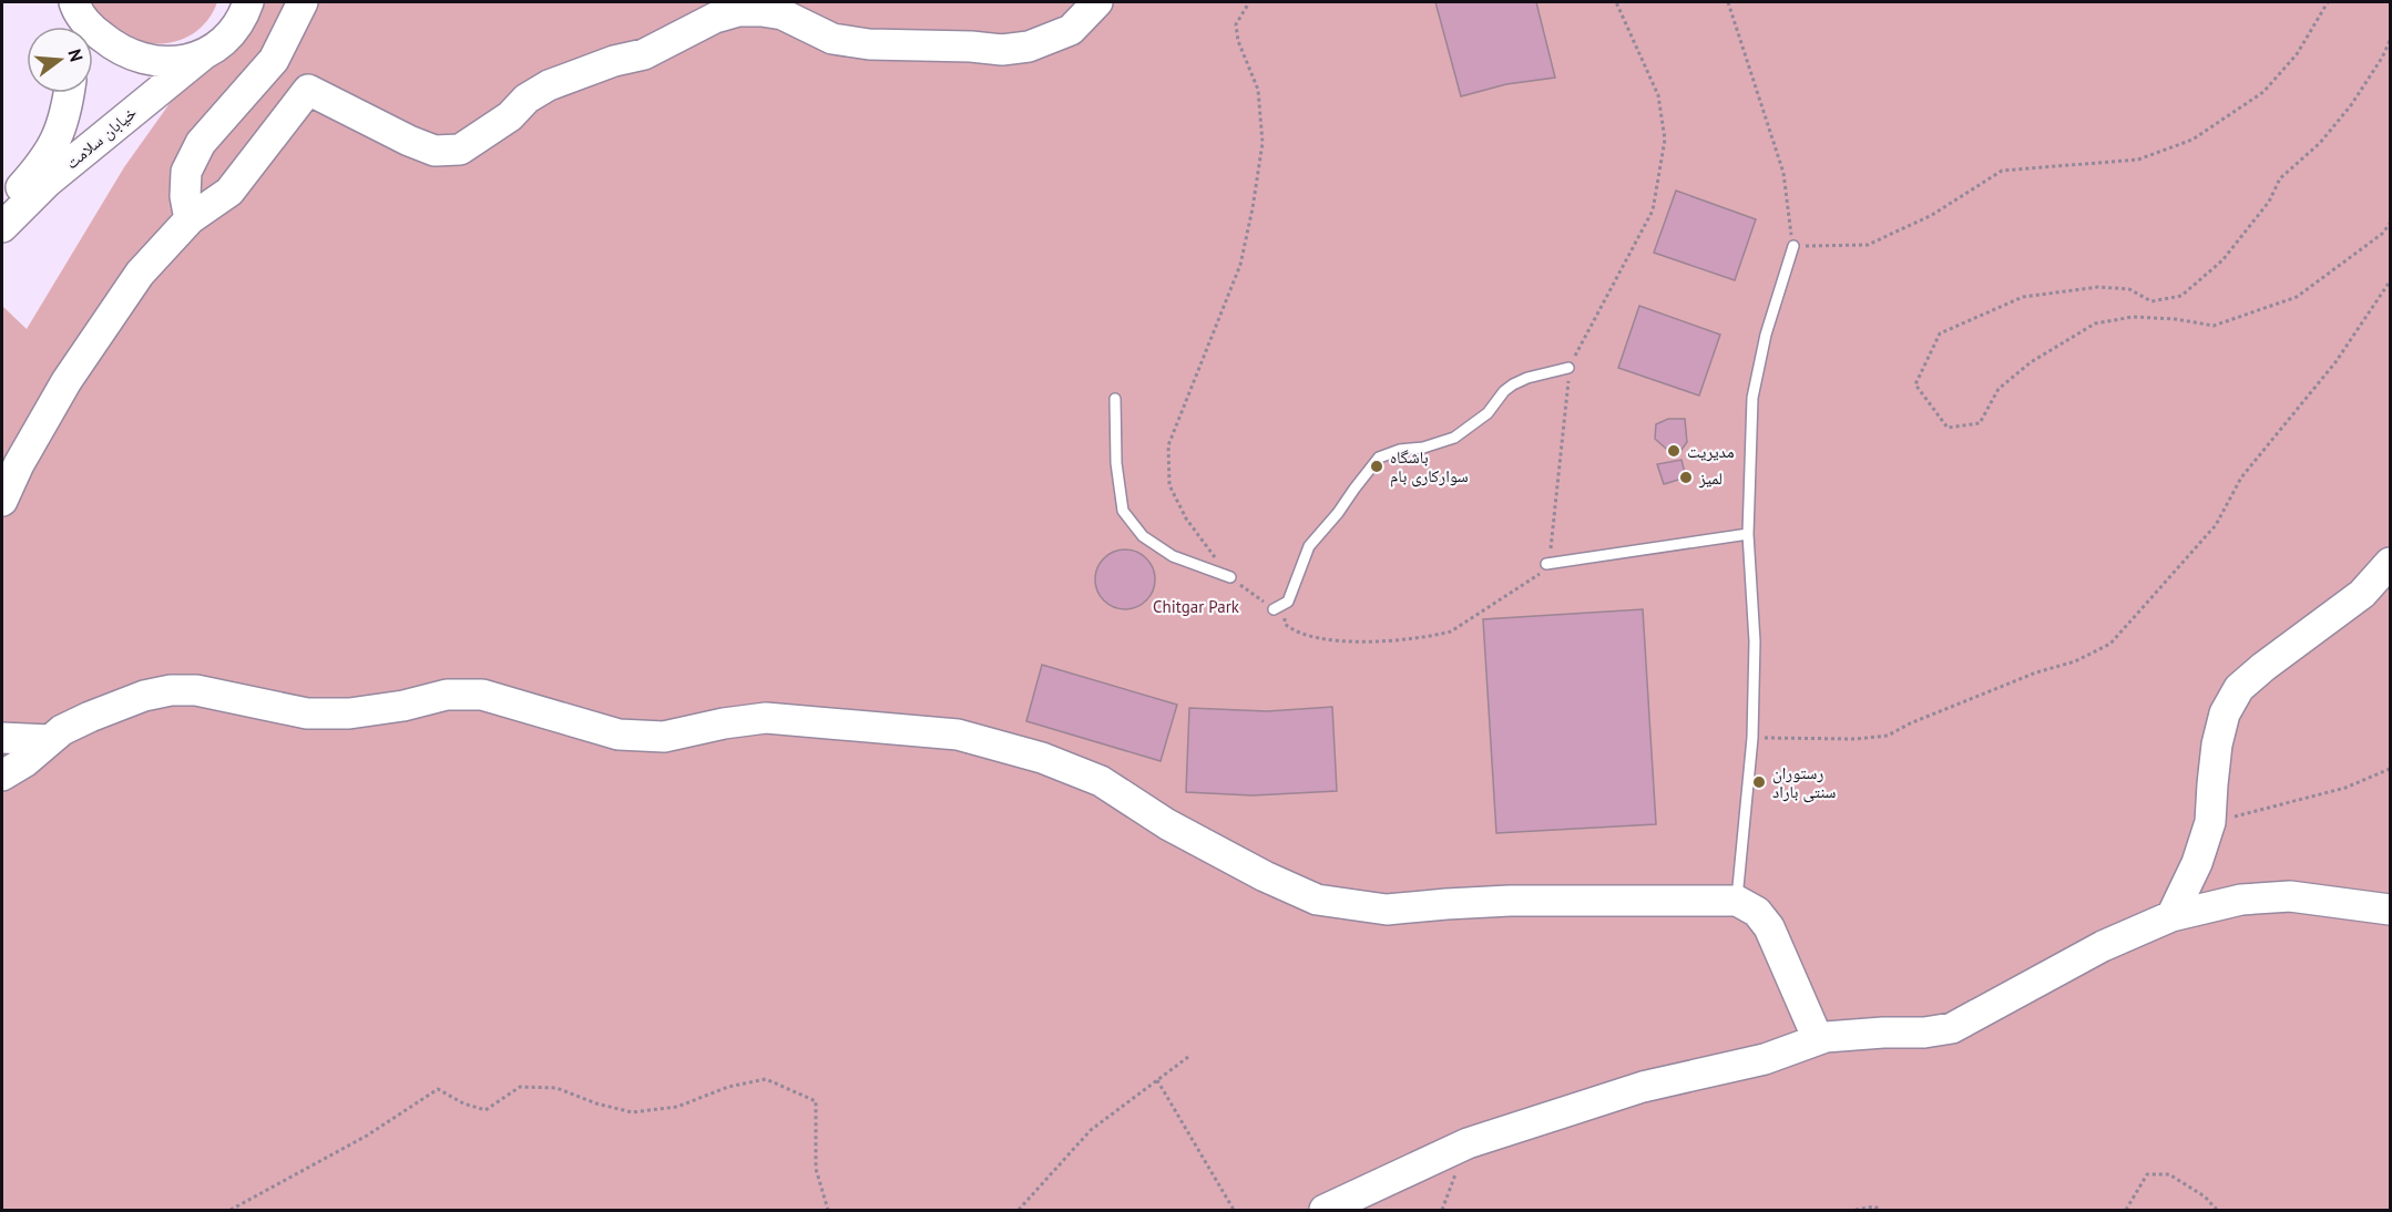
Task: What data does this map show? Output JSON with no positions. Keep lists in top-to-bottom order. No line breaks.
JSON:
{"streets":{"street":["خیابان سلامت"]},"parks":["Chitgar Park"],"places":["مدیریت","باشگاه سوارکاری بام","لمیز","رستوران سنتی باراد"],"north":"right"}
